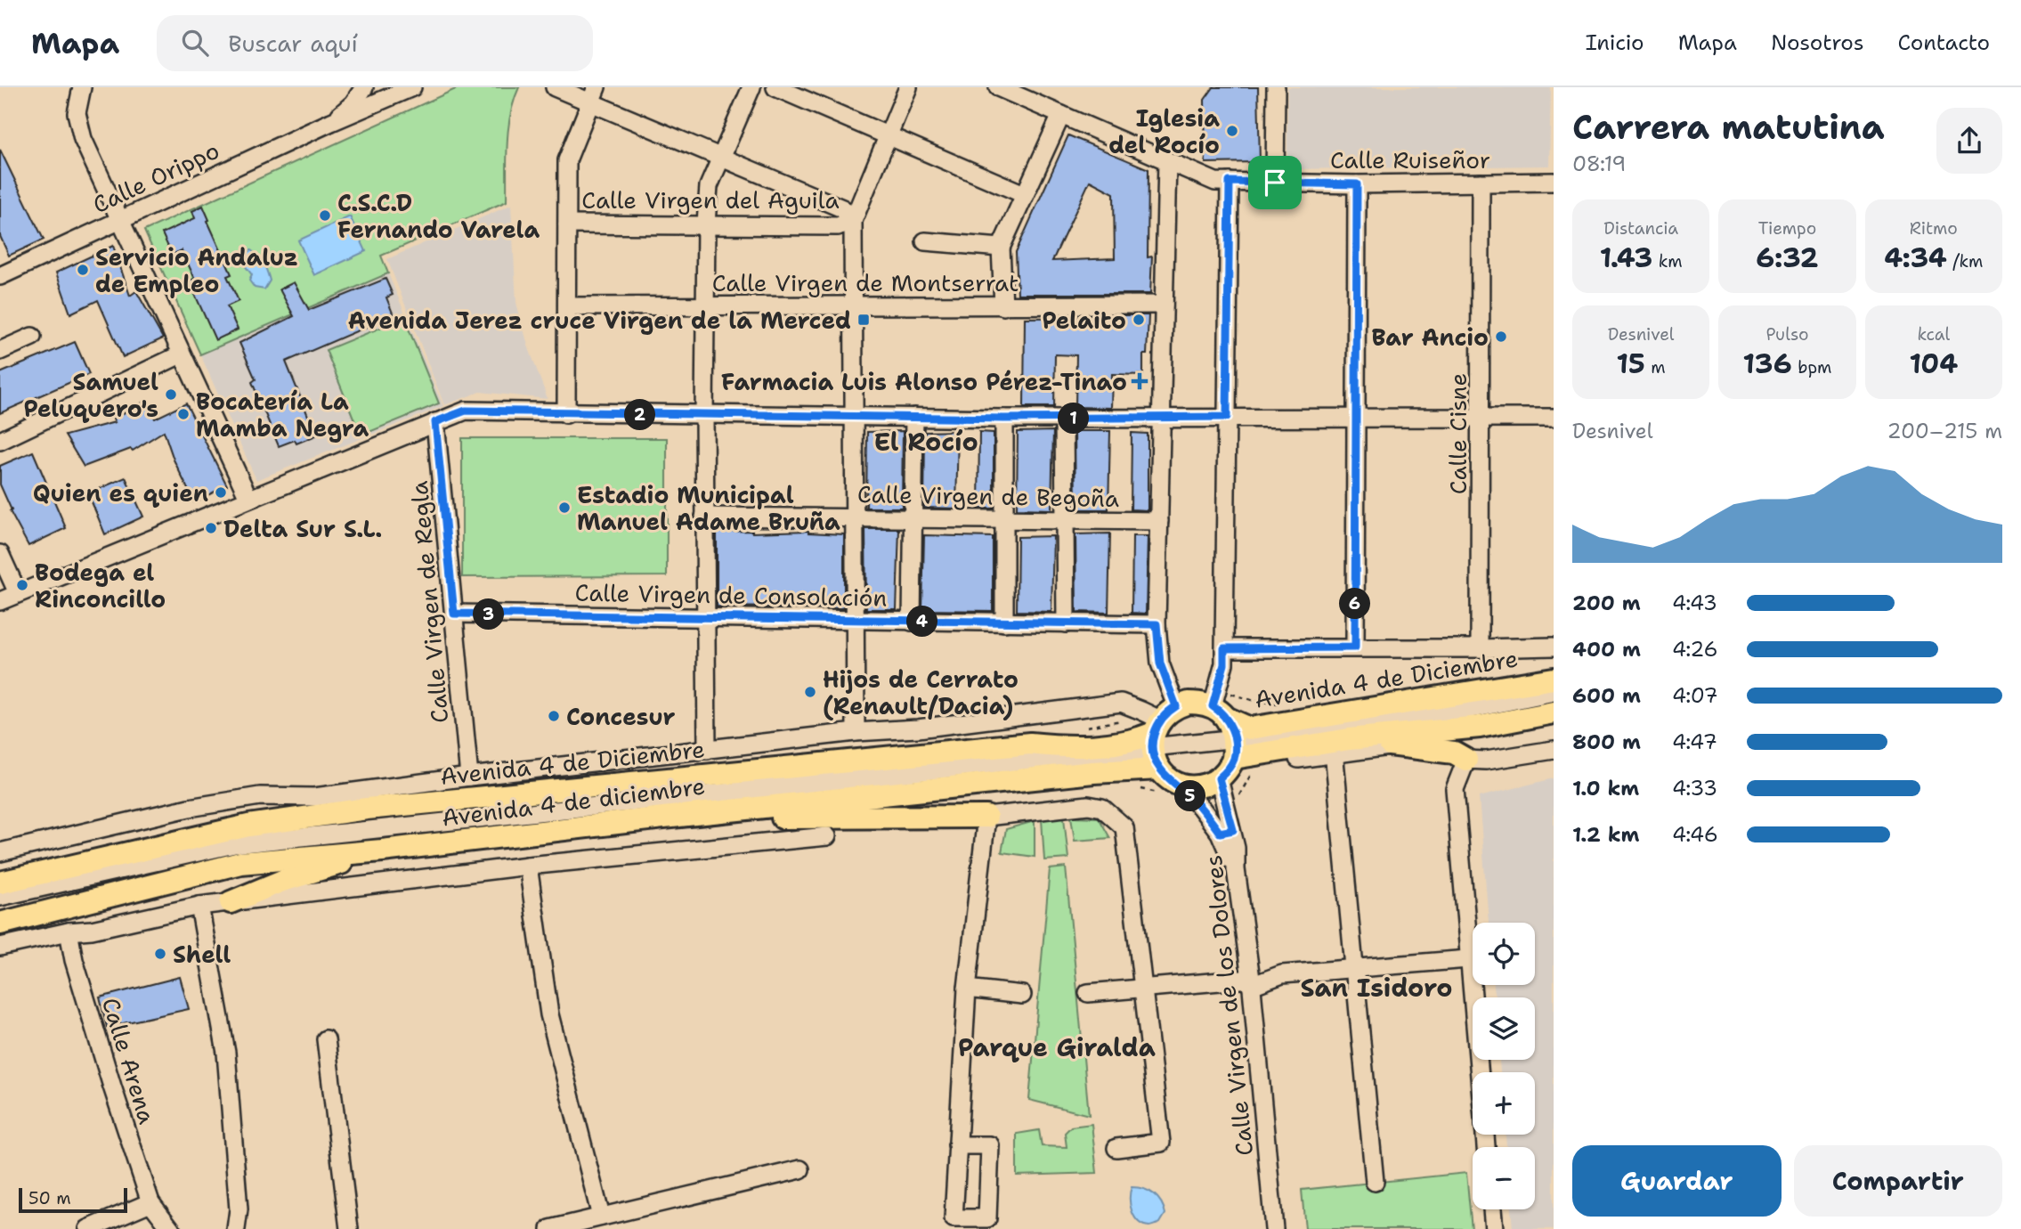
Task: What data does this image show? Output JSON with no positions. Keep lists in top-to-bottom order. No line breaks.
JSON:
{"streets":{"main road":["Avenida 4 de Diciembre","Avenida 4 de diciembre"],"street":["Calle Ruiseñor","Calle Orippo","Calle Virgen del Aguila","Calle Virgen de Montserrat","Calle Cisne","Calle Virgen de Begoña","Calle Virgen de Consolación","Calle Virgen de Regla","Calle Virgen de los Dolores","Calle Arena"]},"crossings":[["Calle Ruiseñor","Calle Cisne"],["Calle Virgen de Consolación","Calle Virgen de Regla"],["Avenida 4 de Diciembre","Avenida 4 de diciembre"]],"districts":["El Rocío","San Isidoro","Parque Giralda"],"places":{"other":["Iglesia del Rocío","C.S.C.D Fernando Varela","Servicio Andaluz de Empleo","Pelaito","Bar Ancio","Samuel Peluquero's","Bocatería La Mamba Negra","Quien es quien","Estadio Municipal Manuel Adame Bruña","Delta Sur S.L.","Bodega el Rinconcillo","Hijos de Cerrato (Renault/Dacia)","Concesur","Shell"],"transit":["Avenida Jerez cruce Virgen de la Merced"],"health":["Farmacia Luis Alonso Pérez-Tinao"]},"scale_bar":"50 m","page":{"header":"Mapa","search":"Buscar aquí","nav":["Inicio","Mapa","Nosotros","Contacto"],"heading":["Carrera matutina","08:19"],"stats":[["Distancia","1.43 km"],["Tiempo","6:32"],["Ritmo","4:34 /km"],["Desnivel","15 m"],["Pulso","136 bpm"],["kcal","104"]],"pins":["2","1","6","3","4","5"],"chart":["Desnivel","200–215 m"],"list":[{"name":"200 m","note":"4:43"},{"name":"400 m","note":"4:26"},{"name":"600 m","note":"4:07"},{"name":"800 m","note":"4:47"},{"name":"1.0 km","note":"4:33"},{"name":"1.2 km","note":"4:46"}],"map_buttons":["+","−"],"buttons":["Guardar","Compartir"],"scale":"50 m"}}
